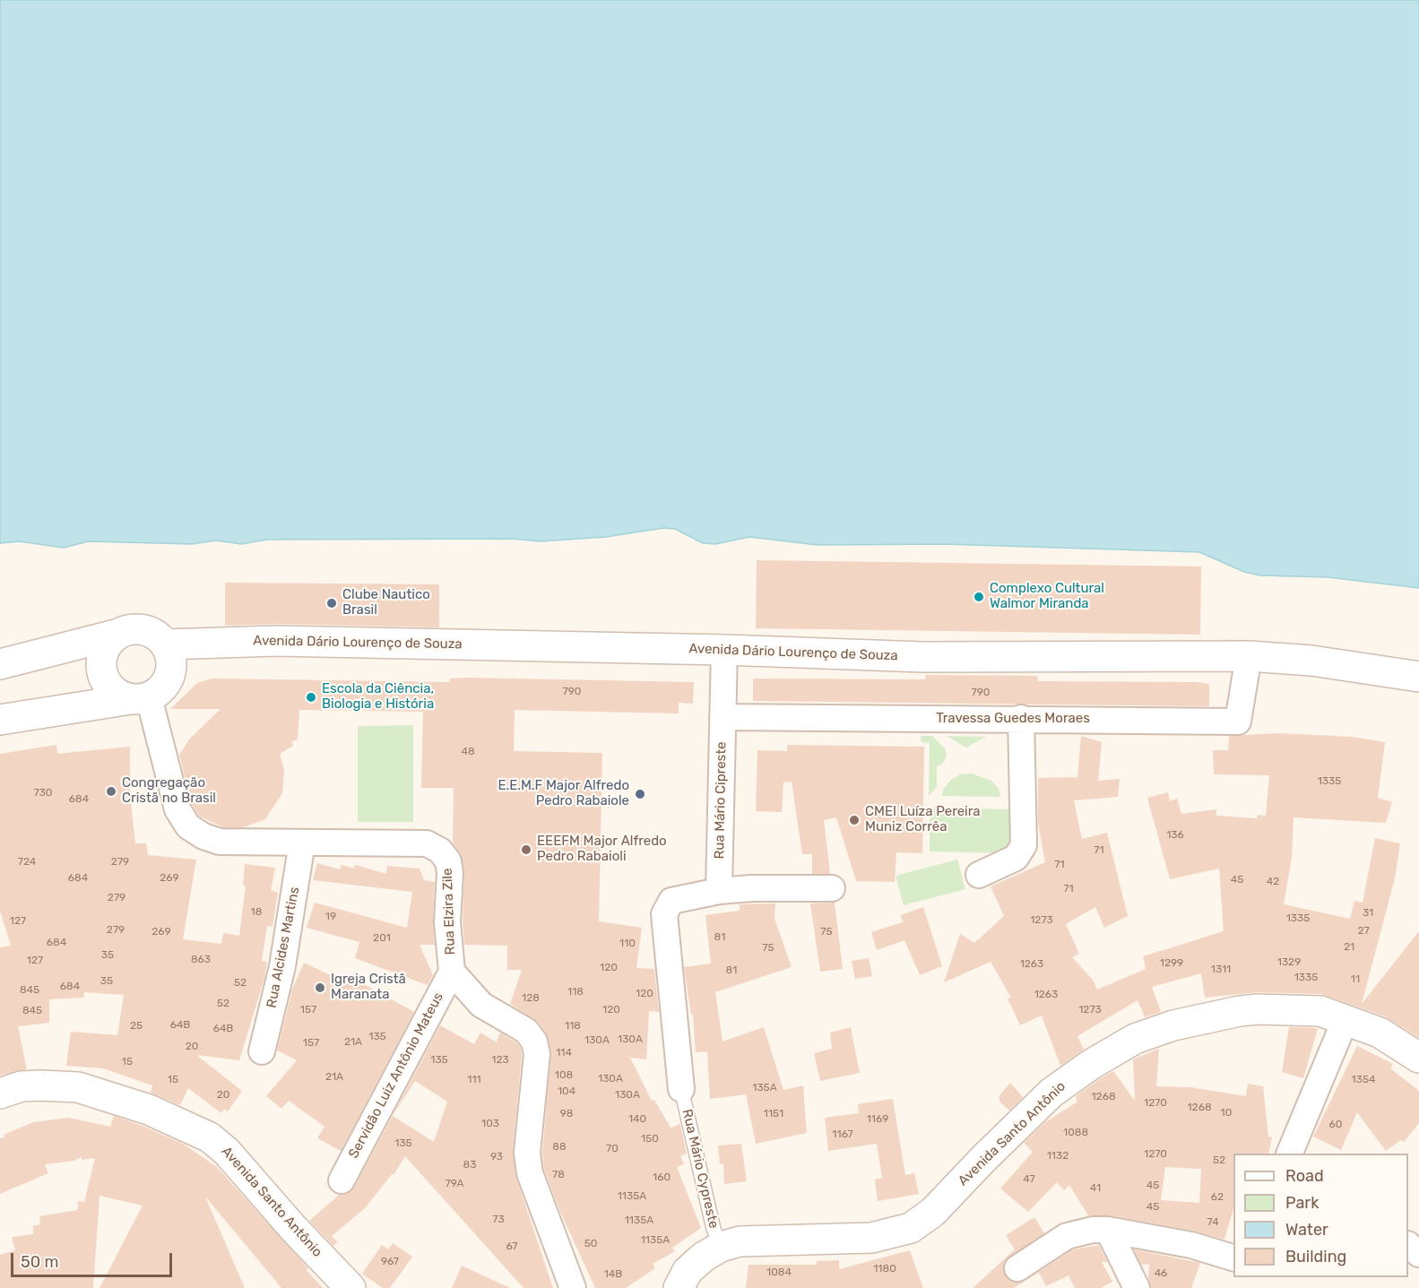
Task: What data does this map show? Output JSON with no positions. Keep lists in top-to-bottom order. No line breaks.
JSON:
{"streets":{"street":["Avenida Dário Lourenço de Souza","Travessa Guedes Moraes","Rua Mário Cipreste","Rua Elzira Zile","Rua Alcides Martins","Servidão Luiz Antônio Mateus","Avenida Santo Antônio"],"lane":["Rua Mário Cypreste"]},"crossings":[["Avenida Dário Lourenço de Souza","Travessa Guedes Moraes"],["Avenida Dário Lourenço de Souza","Rua Mário Cipreste"],["Avenida Dário Lourenço de Souza","Rua Elzira Zile"],["Travessa Guedes Moraes","Rua Mário Cipreste"],["Rua Elzira Zile","Rua Alcides Martins"],["Rua Elzira Zile","Servidão Luiz Antônio Mateus"],["Avenida Santo Antônio","Rua Mário Cypreste"]],"places":["Complexo Cultural Walmor Miranda","Clube Nautico Brasil","Escola da Ciência, Biologia e História","Congregação Cristã no Brasil","E.E.M.F Major Alfredo Pedro Rabaiole","CMEI Luíza Pereira Muniz Corrêa","EEEFM Major Alfredo Pedro Rabaioli","Igreja Cristã Maranata"],"house_numbers":["790","790","48","1335","730","684","136","71","724","279","71","684","269","45","42","71","279","18","31","19","1335","1273","127","279","27","269","75","81","201","684","110","21","75","35","863","127","1329","1299","1263","120","1311","81","1335","11","35","52","684","845","118","120","1263","128","52","157","120","1273","845","64B","25","118","64B","135","130A","130A","21A","157","20","114","135","123","15","108","21A","130A","15","111","1354","135A","104","20","130A","1268","1270","1268","10","98","1151","140","1169","103","60","1088","1167","150","135","88","70","1270","1132","93","52","83","78","160","47","79A","45","41","1135A","62","45","73","1135A","74","1135A","50","67","967","1180","1084","46","14B"],"legend":["Road","Park","Water","Building"],"scale_bar":"50 m"}
